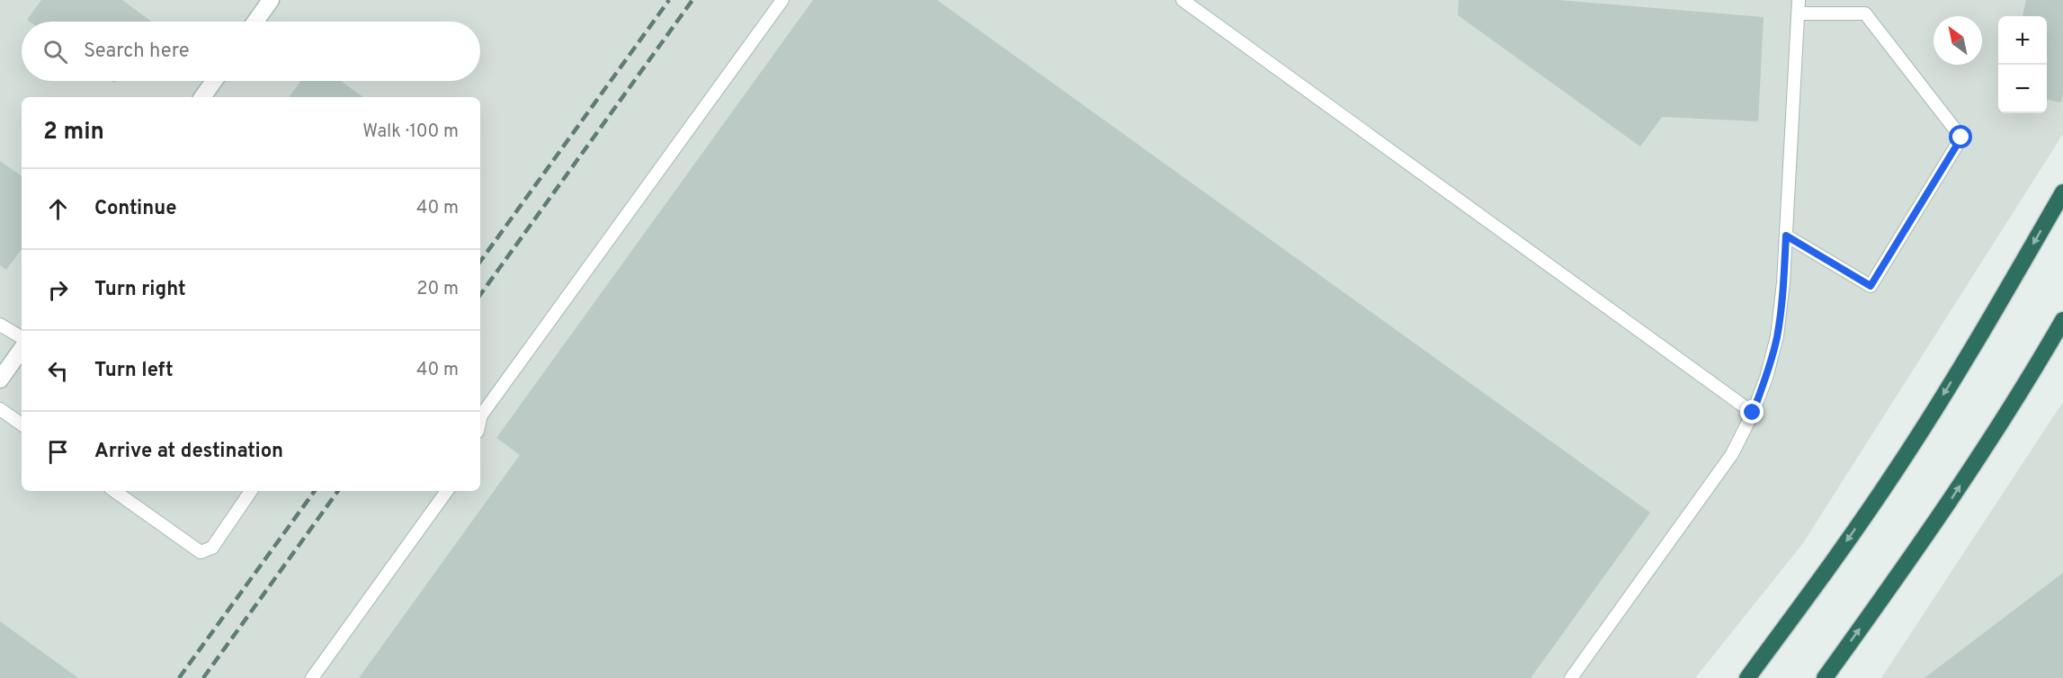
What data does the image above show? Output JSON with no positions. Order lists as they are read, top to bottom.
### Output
{
  "north": "top left",
  "page": {
    "map_buttons": ["+", "−"],
    "search": "Search here",
    "heading": ["2 min", "Walk · 100 m"],
    "list": [
      ["Continue", "40 m"],
      ["Turn right", "20 m"],
      ["Turn left", "40 m"],
      "Arrive at destination"
    ]
  }
}
